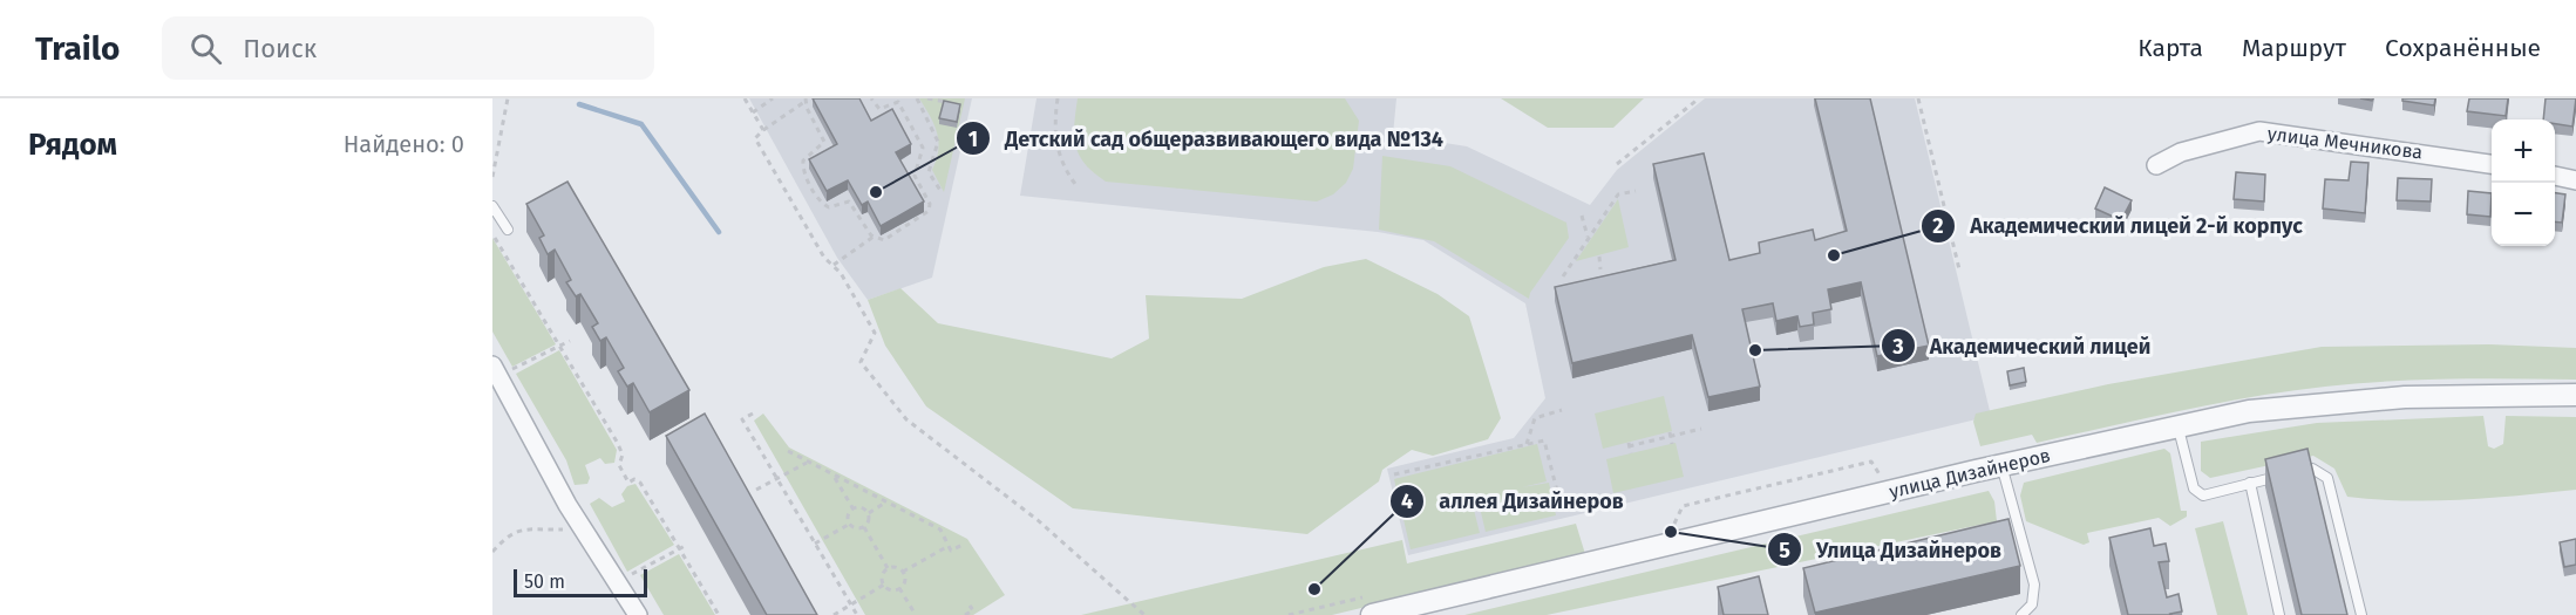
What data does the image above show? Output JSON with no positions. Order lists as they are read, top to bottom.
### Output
{
  "streets": {
    "street": ["улица Мечникова", "улица Дизайнеров"]
  },
  "places": [
    "Детский сад общеразвивающего вида №134",
    "Академический лицей 2-й корпус",
    "Академический лицей",
    "Улица Дизайнеров",
    "аллея Дизайнеров"
  ],
  "scale_bar": "50 m",
  "page": {
    "header": "Trailo",
    "search": "Поиск",
    "nav": ["Карта", "Маршрут", "Сохранённые"],
    "heading": ["Рядом", "Найдено: 0"],
    "map_buttons": ["+", "−"],
    "scale": "50 m"
  }
}
